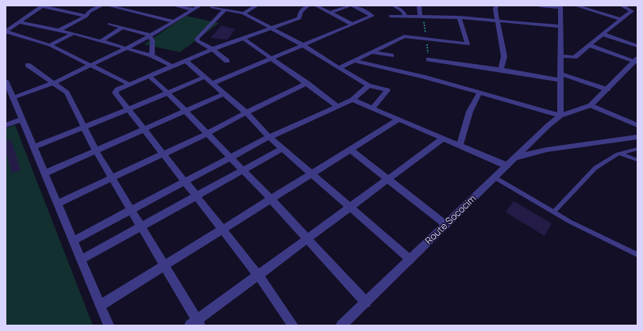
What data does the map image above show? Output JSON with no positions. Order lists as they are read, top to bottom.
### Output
{
  "streets": {
    "street": ["Route Sococim"]
  }
}
